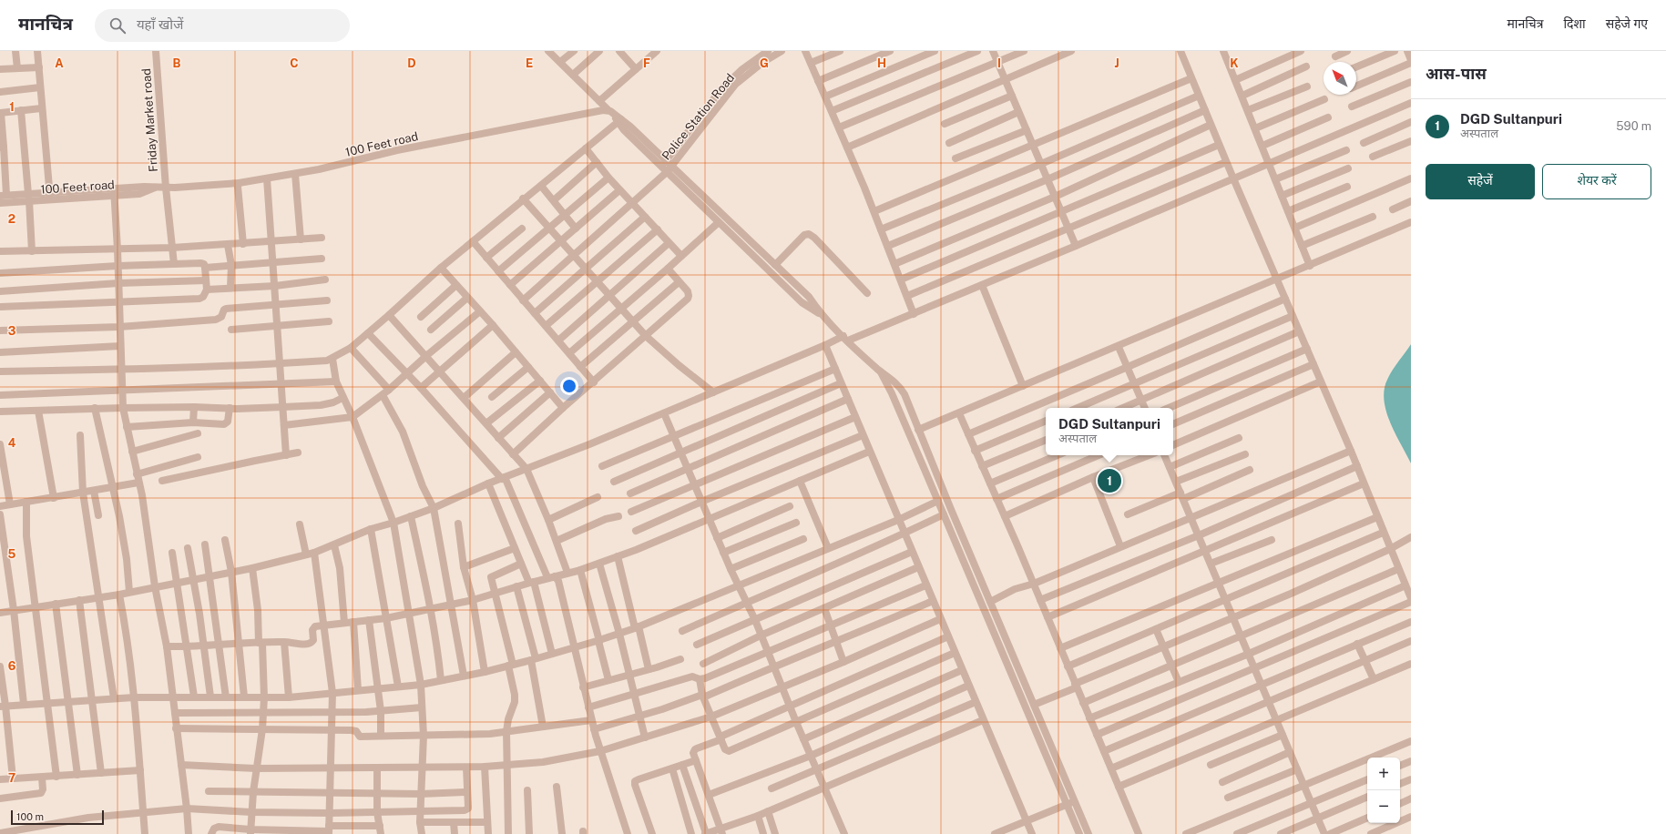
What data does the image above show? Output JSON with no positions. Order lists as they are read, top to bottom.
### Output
{
  "streets": {
    "street": ["Police Station Road", "Friday Market road", "100 Feet road"]
  },
  "crossings": [
    ["Friday Market road", "100 Feet road"]
  ],
  "scale_bar": "100 m",
  "north": "top left",
  "page": {
    "header": "मानचित्र",
    "search": "यहाँ खोजें",
    "nav": ["मानचित्र", "दिशा", "सहेजे गए"],
    "heading": "आस-पास",
    "list": [
      {
        "mark": "1",
        "name": "DGD Sultanpuri",
        "note": "अस्पताल",
        "value": "590 m"
      }
    ],
    "buttons": ["सहेजें", "शेयर करें"],
    "popup": ["DGD Sultanpuri", "अस्पताल"],
    "pins": "1",
    "map_buttons": ["+", "−"],
    "scale": "100 m"
  },
  "grid": {
    "columns": [
      "A",
      "B",
      "C",
      "D",
      "E",
      "F",
      "G",
      "H",
      "I",
      "J",
      "K"
    ],
    "rows": [
      "1",
      "2",
      "3",
      "4",
      "5",
      "6",
      "7"
    ]
  }
}
